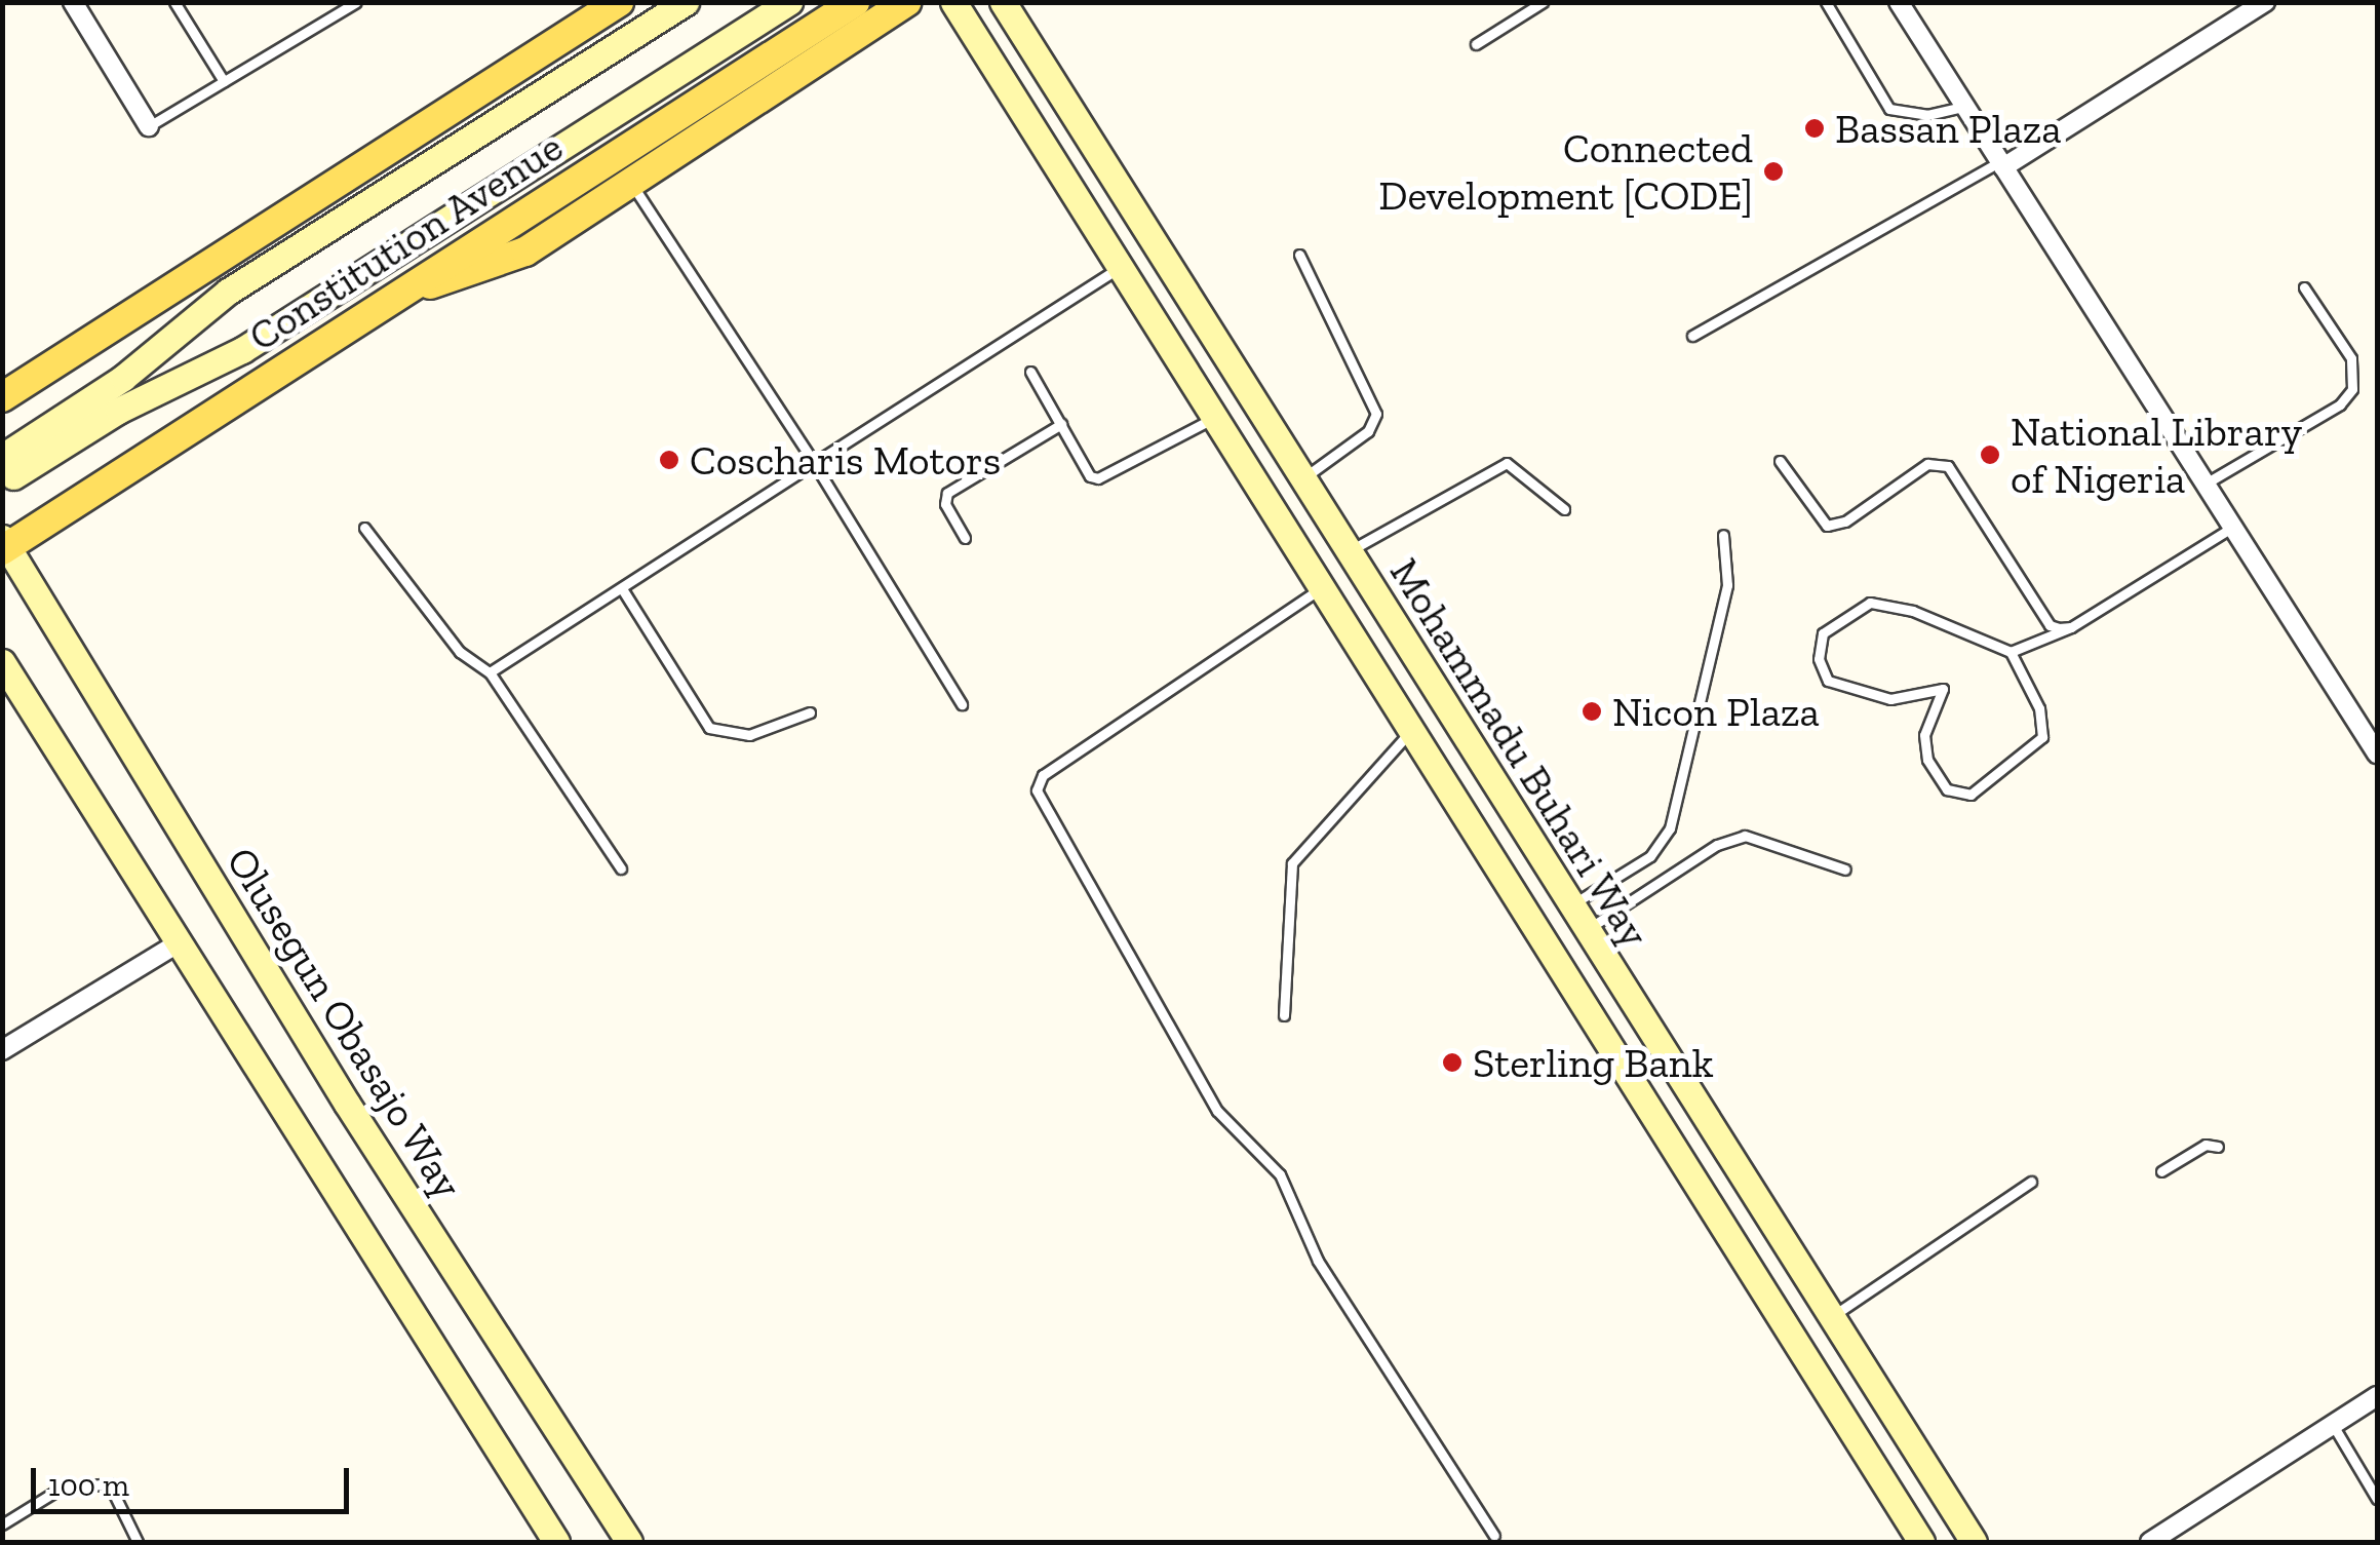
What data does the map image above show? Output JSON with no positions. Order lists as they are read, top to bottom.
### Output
{
  "streets": {
    "main road": ["Constitution Avenue", "Mohammadu Buhari Way", "Olusegun Obasajo Way"]
  },
  "crossings": [
    ["Constitution Avenue", "Olusegun Obasajo Way"]
  ],
  "places": [
    "Bassan Plaza",
    "Connected Development [CODE]",
    "National Library of Nigeria",
    "Coscharis Motors",
    "Nicon Plaza",
    "Sterling Bank"
  ],
  "scale_bar": "100 m"
}
